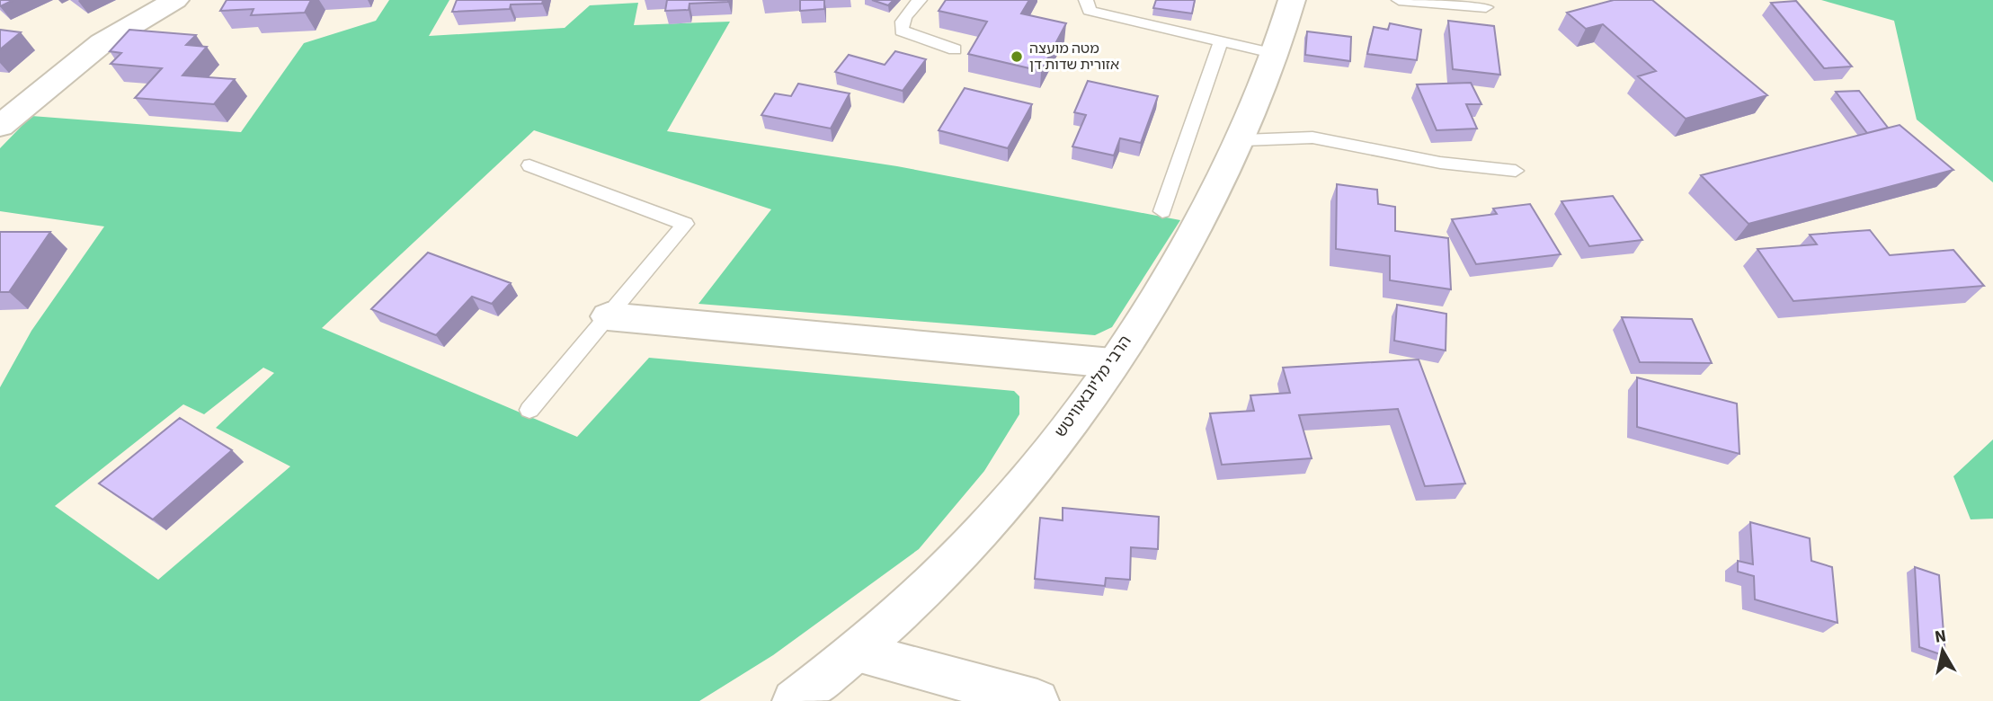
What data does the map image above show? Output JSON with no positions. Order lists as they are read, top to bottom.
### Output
{
  "streets": {
    "main road": ["הרבי מליובאוויטש"]
  },
  "places": ["מטה מועצה אזורית שדות דן"],
  "north": "top"
}
